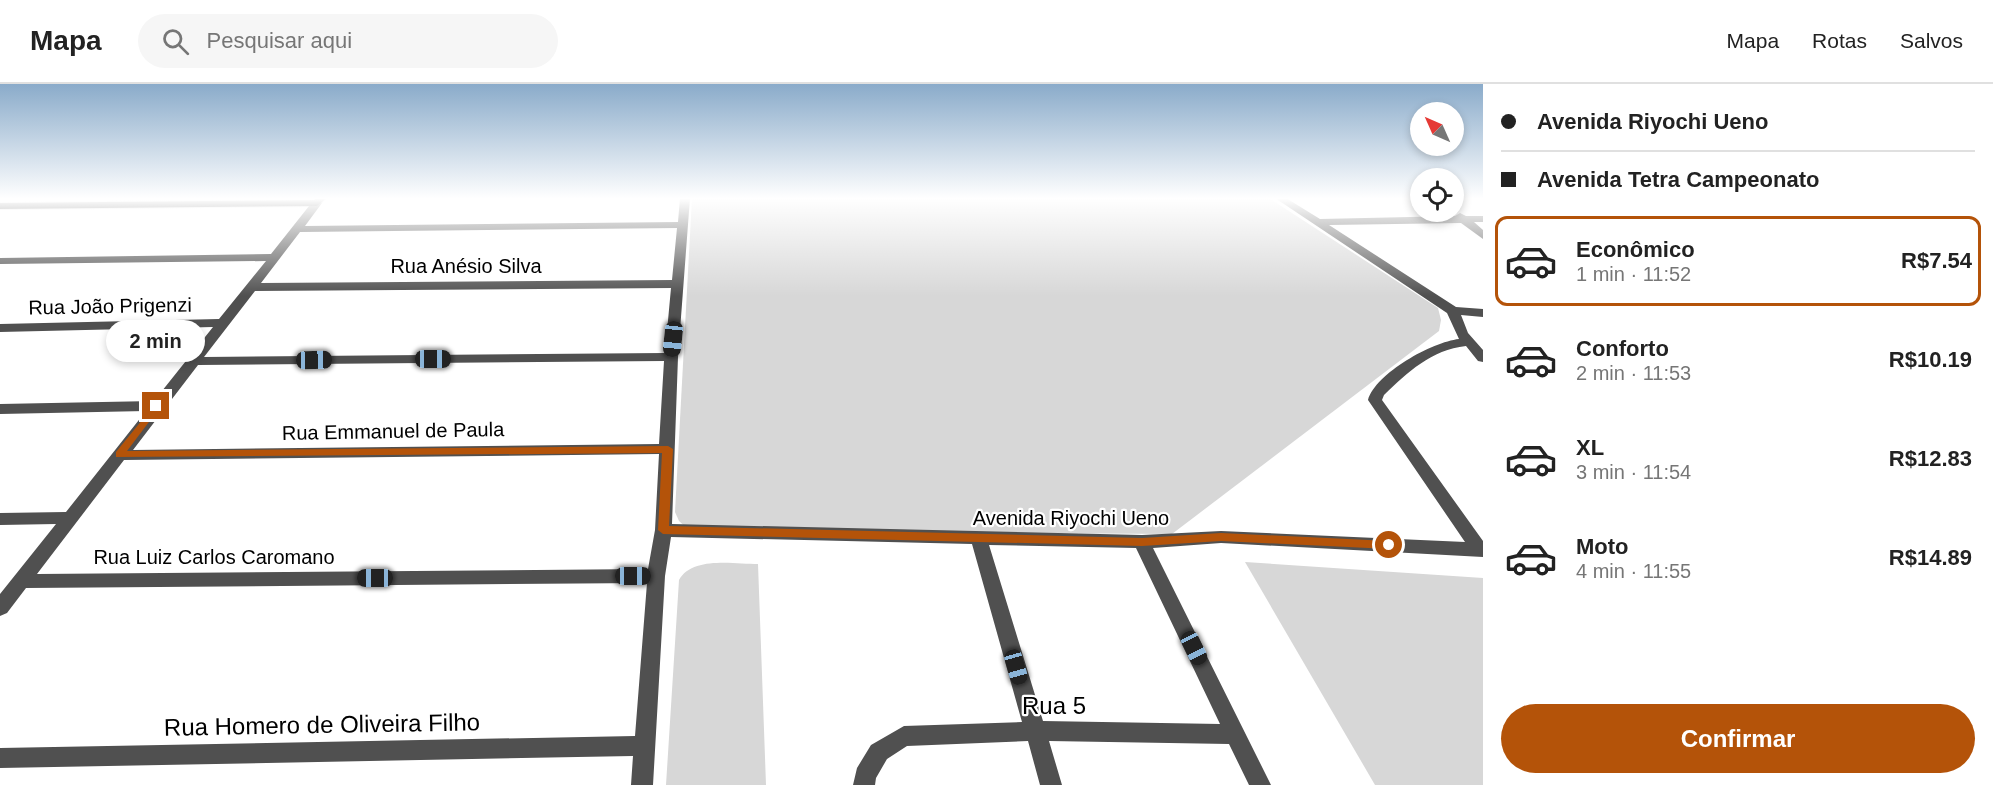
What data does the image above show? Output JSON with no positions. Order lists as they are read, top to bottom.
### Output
{
  "streets": {
    "street": [
      "Rua Anésio Silva",
      "Rua João Prigenzi",
      "Rua Emmanuel de Paula",
      "Avenida Riyochi Ueno",
      "Rua Luiz Carlos Caromano",
      "Rua 5",
      "Rua Homero de Oliveira Filho"
    ]
  },
  "north": "top left",
  "page": {
    "header": "Mapa",
    "search": "Pesquisar aqui",
    "nav": ["Mapa", "Rotas", "Salvos"],
    "banner": ["Avenida Riyochi Ueno", "Avenida Tetra Campeonato"],
    "list": [
      {
        "name": "Econômico",
        "note": "1 min · 11:52",
        "value": "R$7.54"
      },
      {
        "name": "Conforto",
        "note": "2 min · 11:53",
        "value": "R$10.19"
      },
      {
        "name": "XL",
        "note": "3 min · 11:54",
        "value": "R$12.83"
      },
      {
        "name": "Moto",
        "note": "4 min · 11:55",
        "value": "R$14.89"
      }
    ],
    "bubble": "2 min",
    "buttons": "Confirmar"
  }
}
